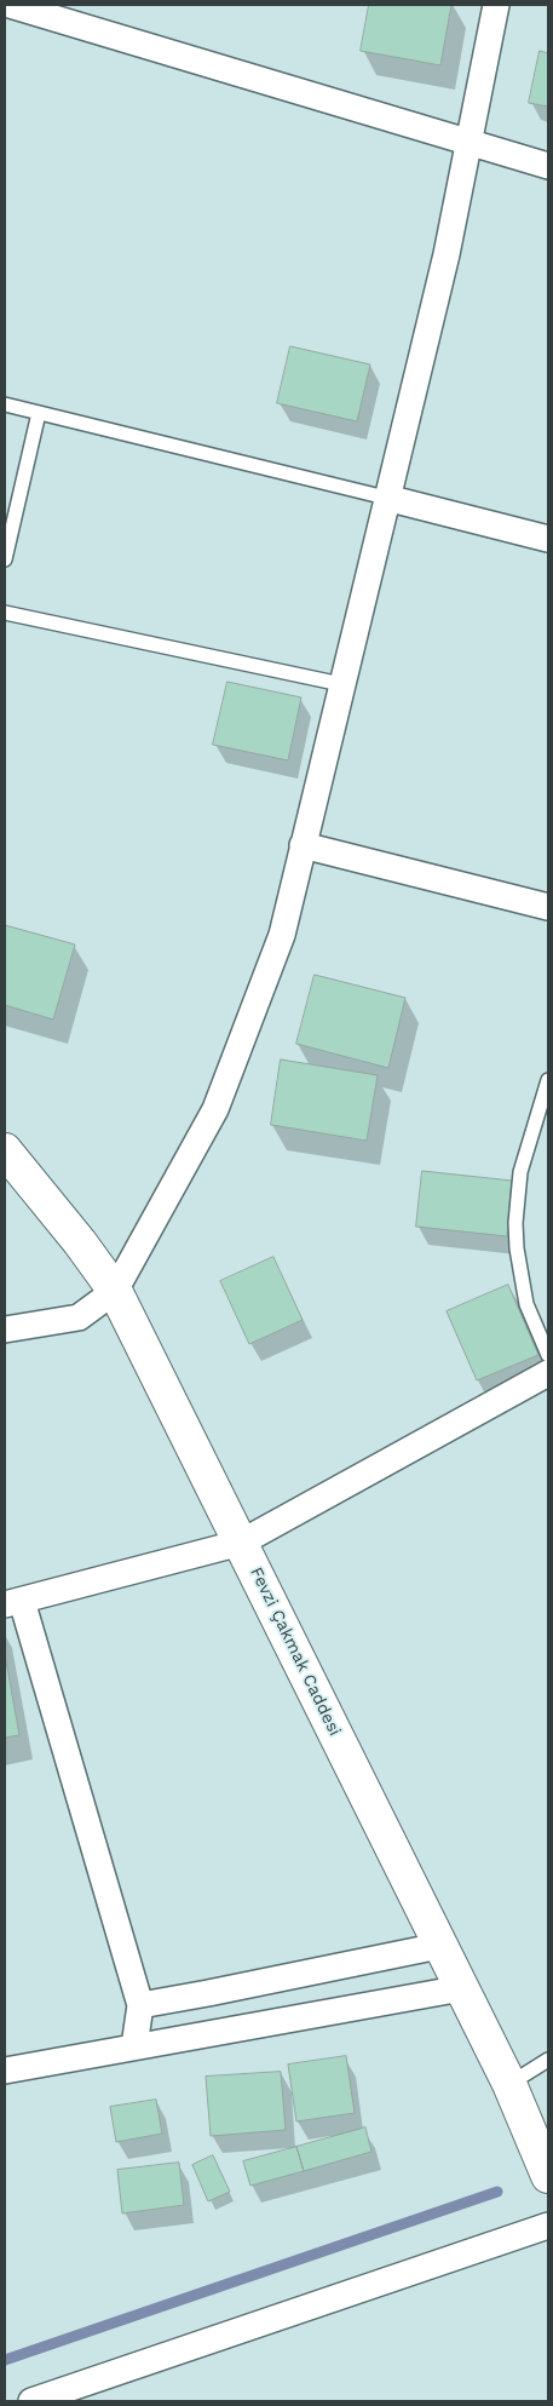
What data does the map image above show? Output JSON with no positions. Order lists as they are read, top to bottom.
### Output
{
  "streets": {
    "street": ["Fevzi Çakmak Caddesi"]
  }
}
